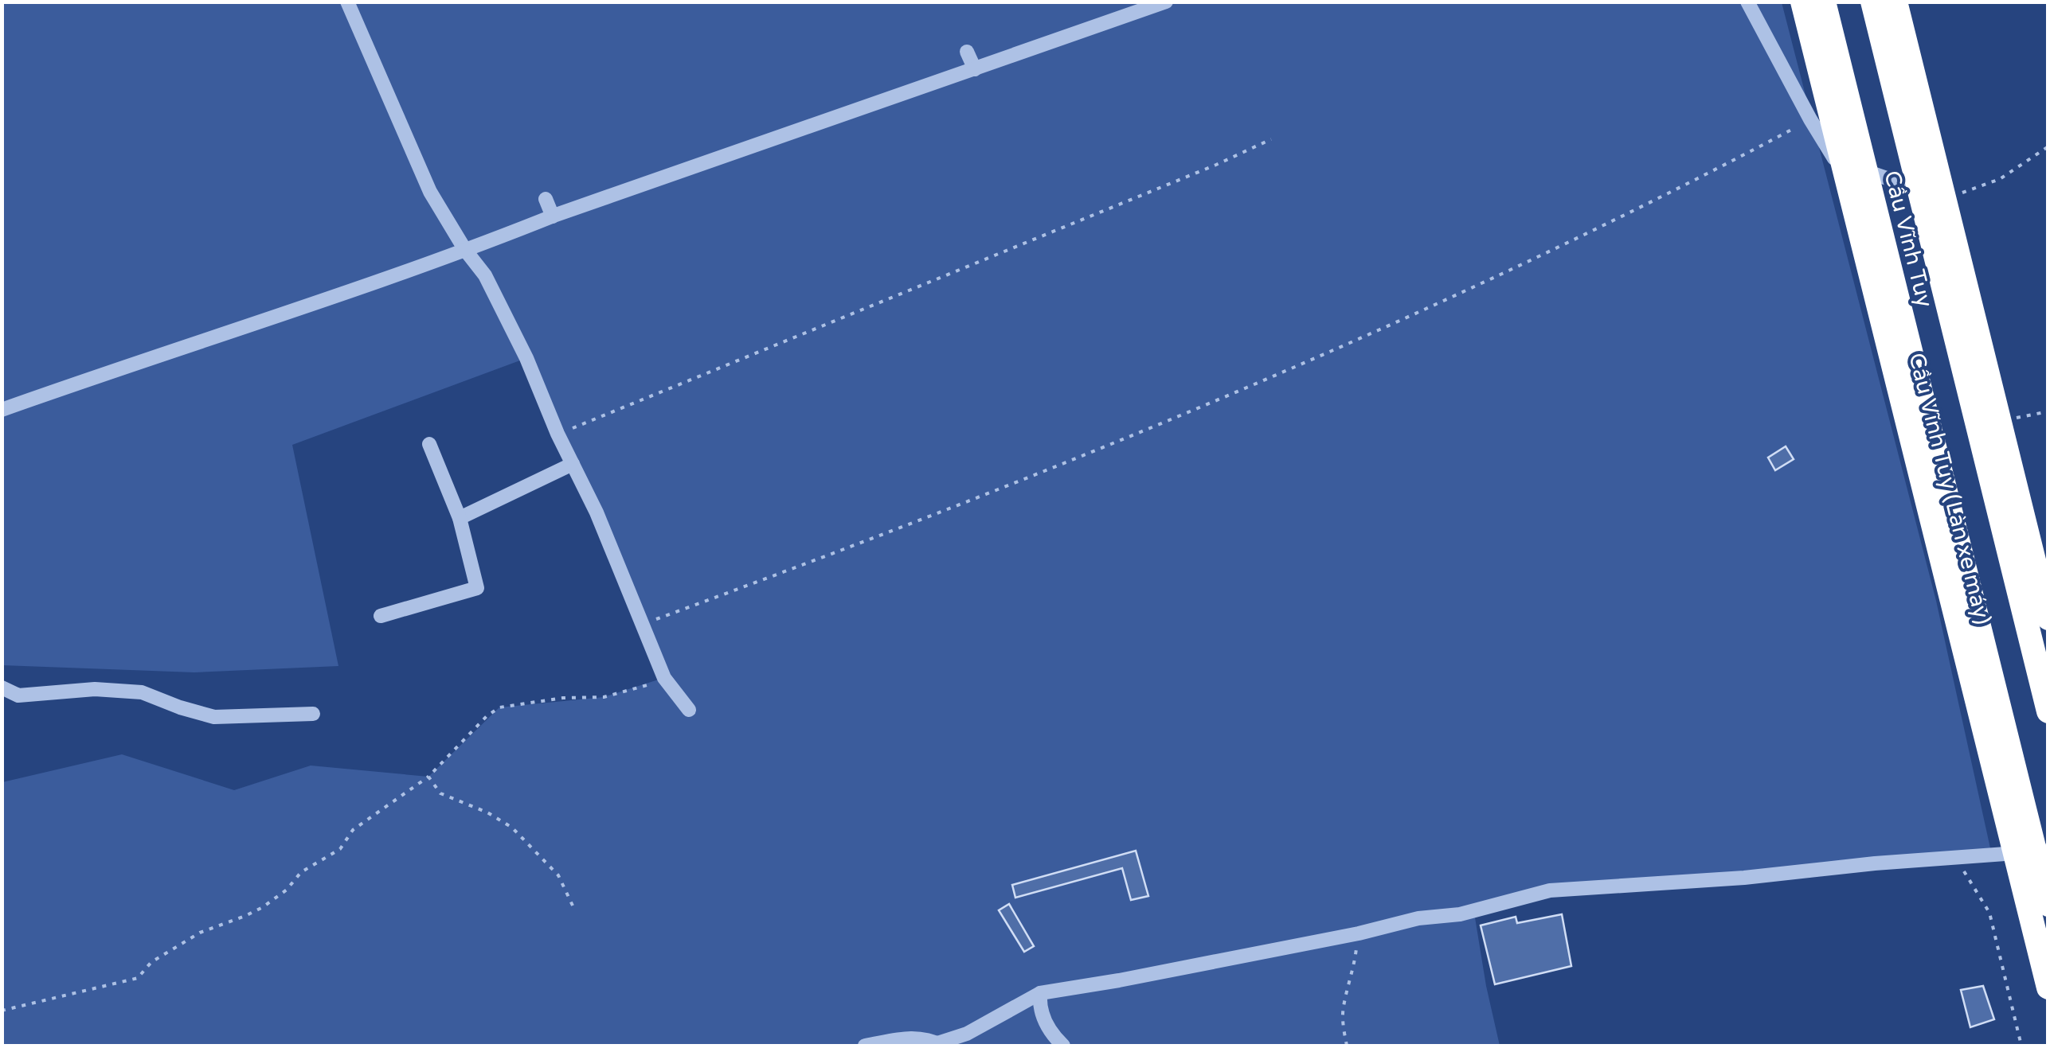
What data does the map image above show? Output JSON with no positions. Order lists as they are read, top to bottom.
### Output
{
  "streets": {
    "highway": ["Cầu Vĩnh Tuy", "Cầu Vĩnh Tuy (Làn xe máy)"]
  }
}
